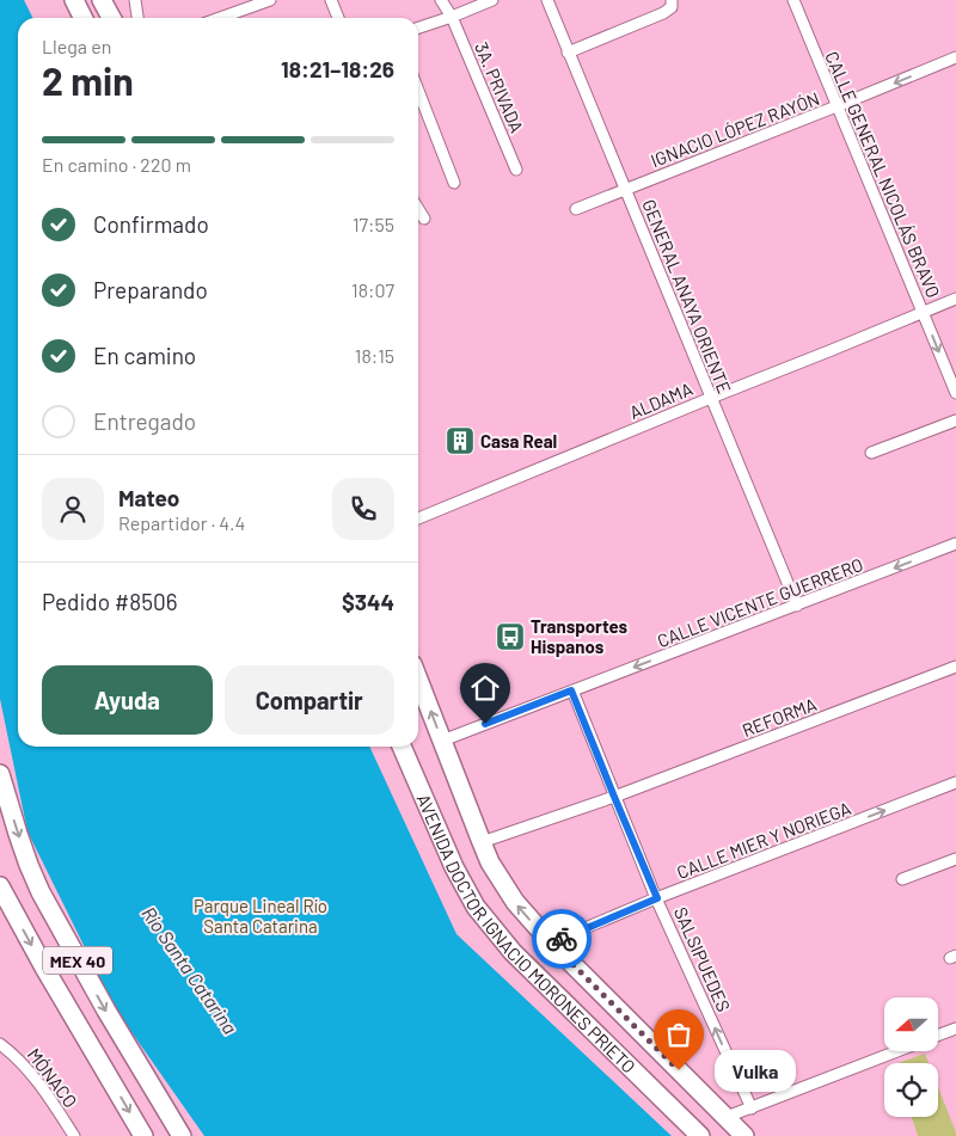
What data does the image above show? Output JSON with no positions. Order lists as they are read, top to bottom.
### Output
{
  "streets": {
    "highway": ["AVENIDA DOCTOR IGNACIO MORONES PRIETO", "MEX 40"],
    "street": [
      "3A. PRIVADA",
      "IGNACIO LÓPEZ RAYÓN",
      "CALLE GENERAL NICOLÁS BRAVO",
      "GENERAL ANAYA ORIENTE",
      "ALDAMA",
      "CALLE VICENTE GUERRERO",
      "REFORMA",
      "CALLE MIER Y NORIEGA",
      "SALSIPUEDES",
      "MÓNACO"
    ]
  },
  "crossings": [
    ["IGNACIO LÓPEZ RAYÓN", "CALLE GENERAL NICOLÁS BRAVO"],
    ["IGNACIO LÓPEZ RAYÓN", "GENERAL ANAYA ORIENTE"],
    ["CALLE GENERAL NICOLÁS BRAVO", "ALDAMA"],
    ["GENERAL ANAYA ORIENTE", "ALDAMA"],
    ["GENERAL ANAYA ORIENTE", "CALLE VICENTE GUERRERO"],
    ["CALLE VICENTE GUERRERO", "AVENIDA DOCTOR IGNACIO MORONES PRIETO"],
    ["CALLE VICENTE GUERRERO", "SALSIPUEDES"],
    ["REFORMA", "AVENIDA DOCTOR IGNACIO MORONES PRIETO"],
    ["REFORMA", "SALSIPUEDES"],
    ["CALLE MIER Y NORIEGA", "AVENIDA DOCTOR IGNACIO MORONES PRIETO"],
    ["CALLE MIER Y NORIEGA", "SALSIPUEDES"]
  ],
  "one_way": ["CALLE VICENTE GUERRERO", "CALLE MIER Y NORIEGA", "SALSIPUEDES"],
  "water": ["Río Santa Catarina"],
  "parks": ["Parque Lineal Río Santa Catarina"],
  "places": {
    "building": ["Casa Real"],
    "bus stop": ["Transportes Hispanos"],
    "other": ["Vulka"]
  },
  "north": "left",
  "page": {
    "heading": ["2 min", "Llega en", "18:21–18:26"],
    "panel": [
      "Mateo",
      "Repartidor · 4.4",
      "Pedido #8506",
      "$344"
    ],
    "bar": "En camino · 220 m",
    "list": [
      ["Confirmado", "17:55"],
      ["Preparando", "18:07"],
      ["En camino", "18:15"],
      "Entregado"
    ],
    "buttons": ["Ayuda", "Compartir"],
    "bubble": "Vulka"
  }
}
